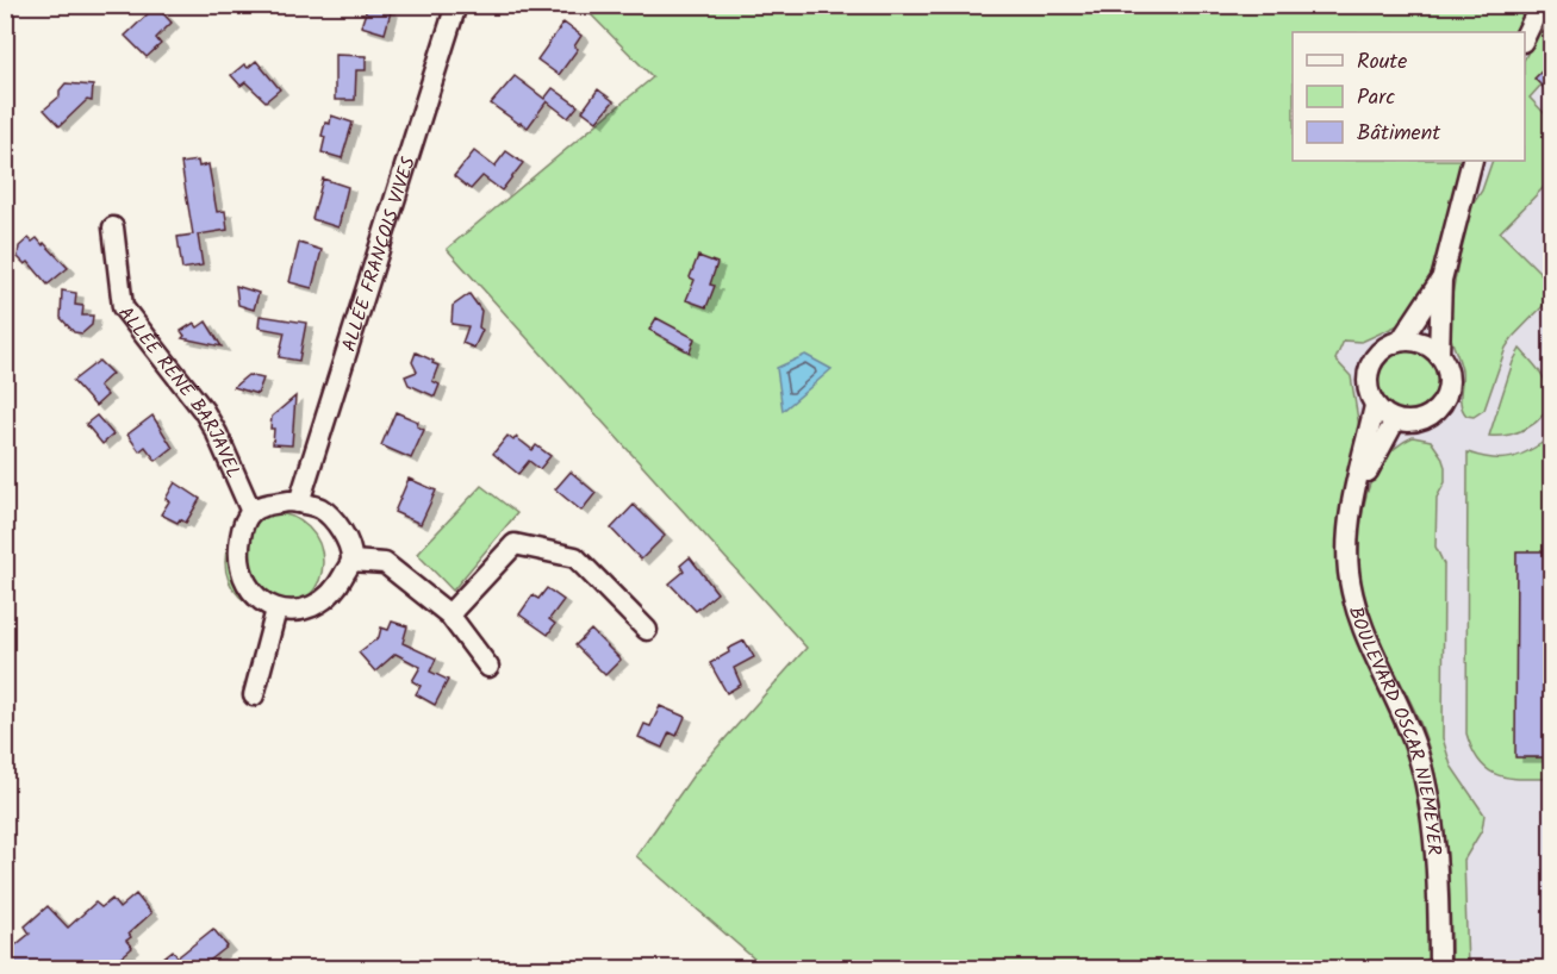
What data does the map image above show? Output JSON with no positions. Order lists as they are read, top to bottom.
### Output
{
  "streets": {
    "street": ["ALLÉE FRANÇOIS VIVES", "ALLÉE RENÉ BARJAVEL", "BOULEVARD OSCAR NIEMEYER"]
  },
  "crossings": [
    ["ALLÉE FRANÇOIS VIVES", "ALLÉE RENÉ BARJAVEL"]
  ],
  "legend": ["Route", "Parc", "Bâtiment"]
}
